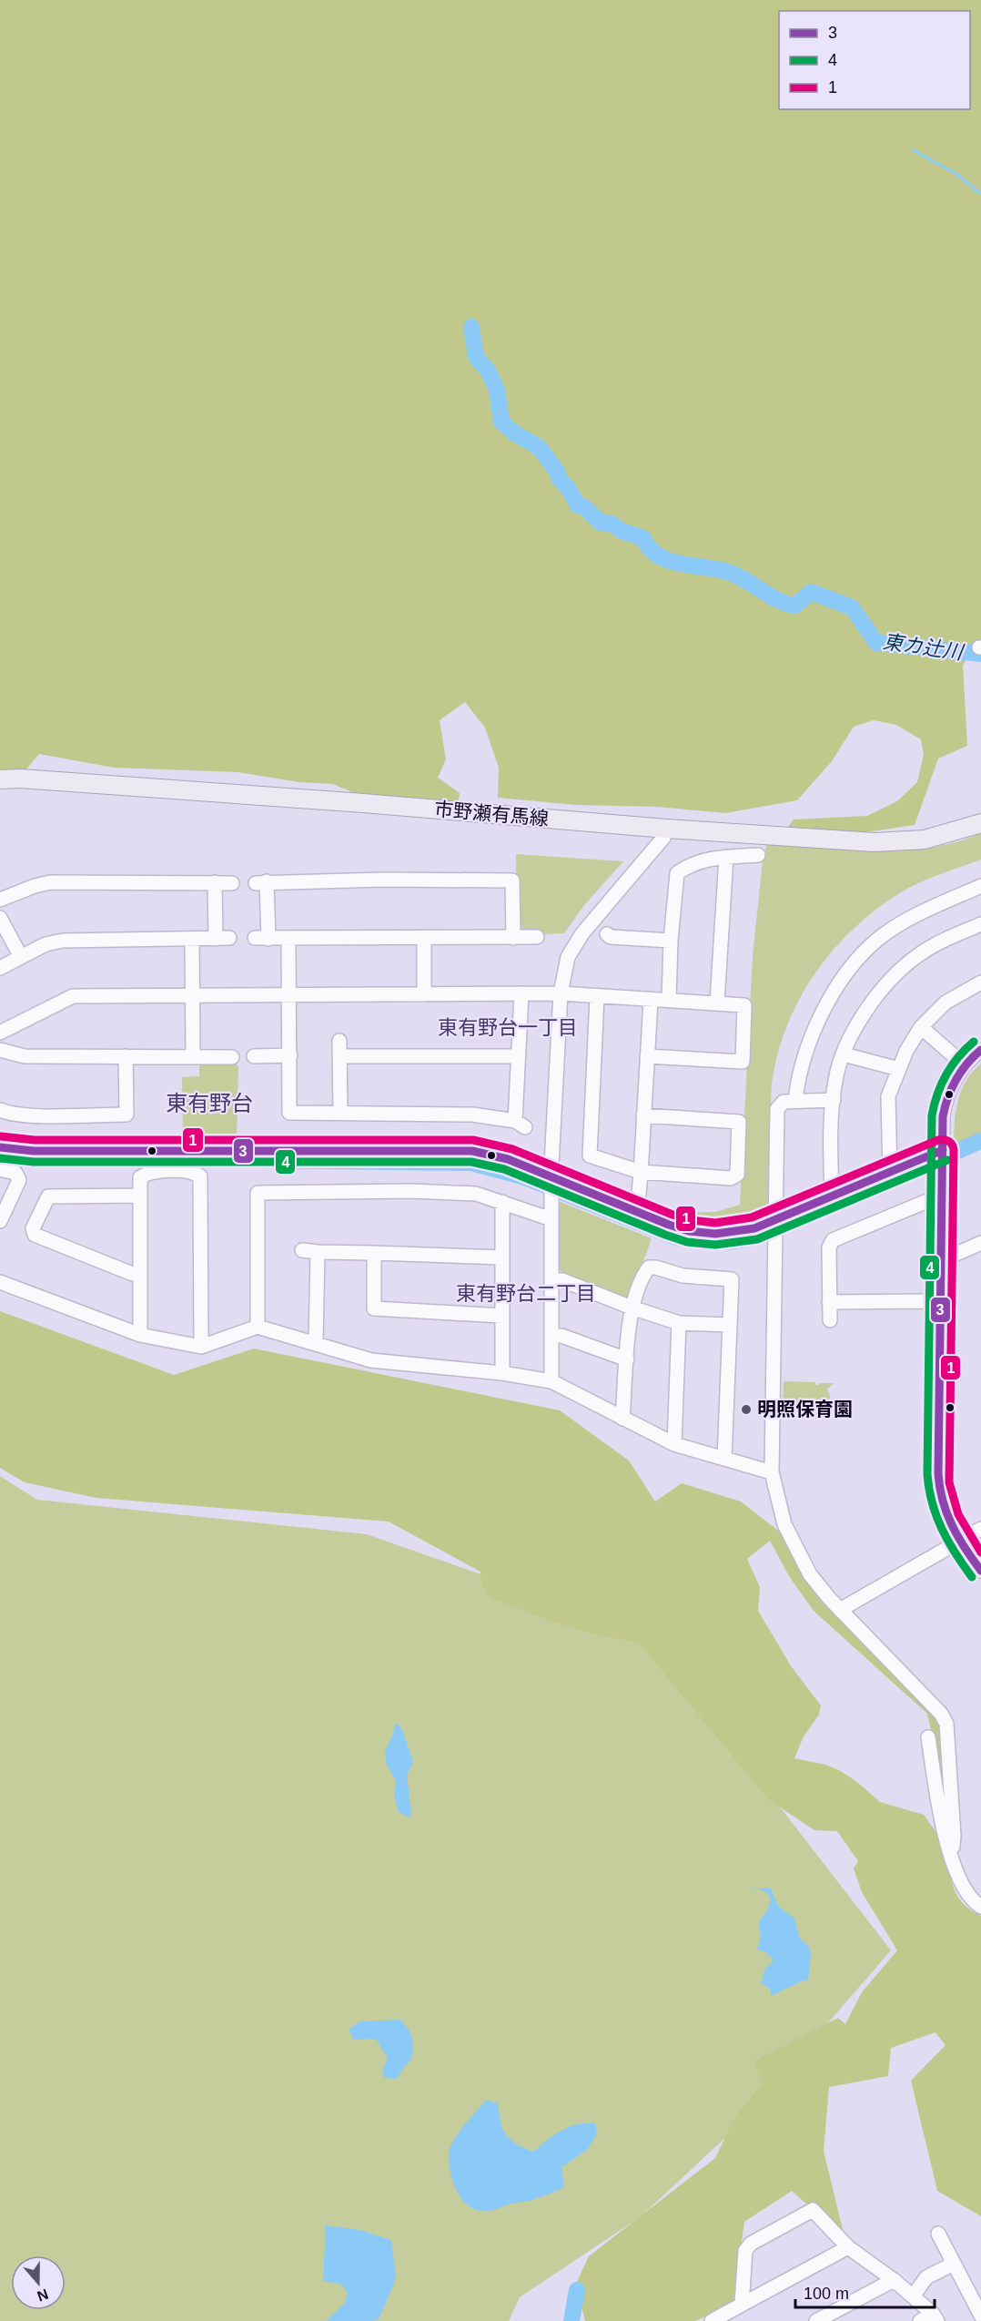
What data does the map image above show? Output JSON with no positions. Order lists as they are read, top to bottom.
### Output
{
  "streets": {
    "main road": ["市野瀬有馬線"]
  },
  "districts": ["東有野台一丁目", "東有野台", "東有野台二丁目"],
  "water": ["東カ辻川"],
  "places": ["明照保育園"],
  "lines": ["transit line 4", "transit line 3", "transit line 1"],
  "legend": ["3", "4", "1"],
  "scale_bar": "100 m",
  "north": "bottom"
}
